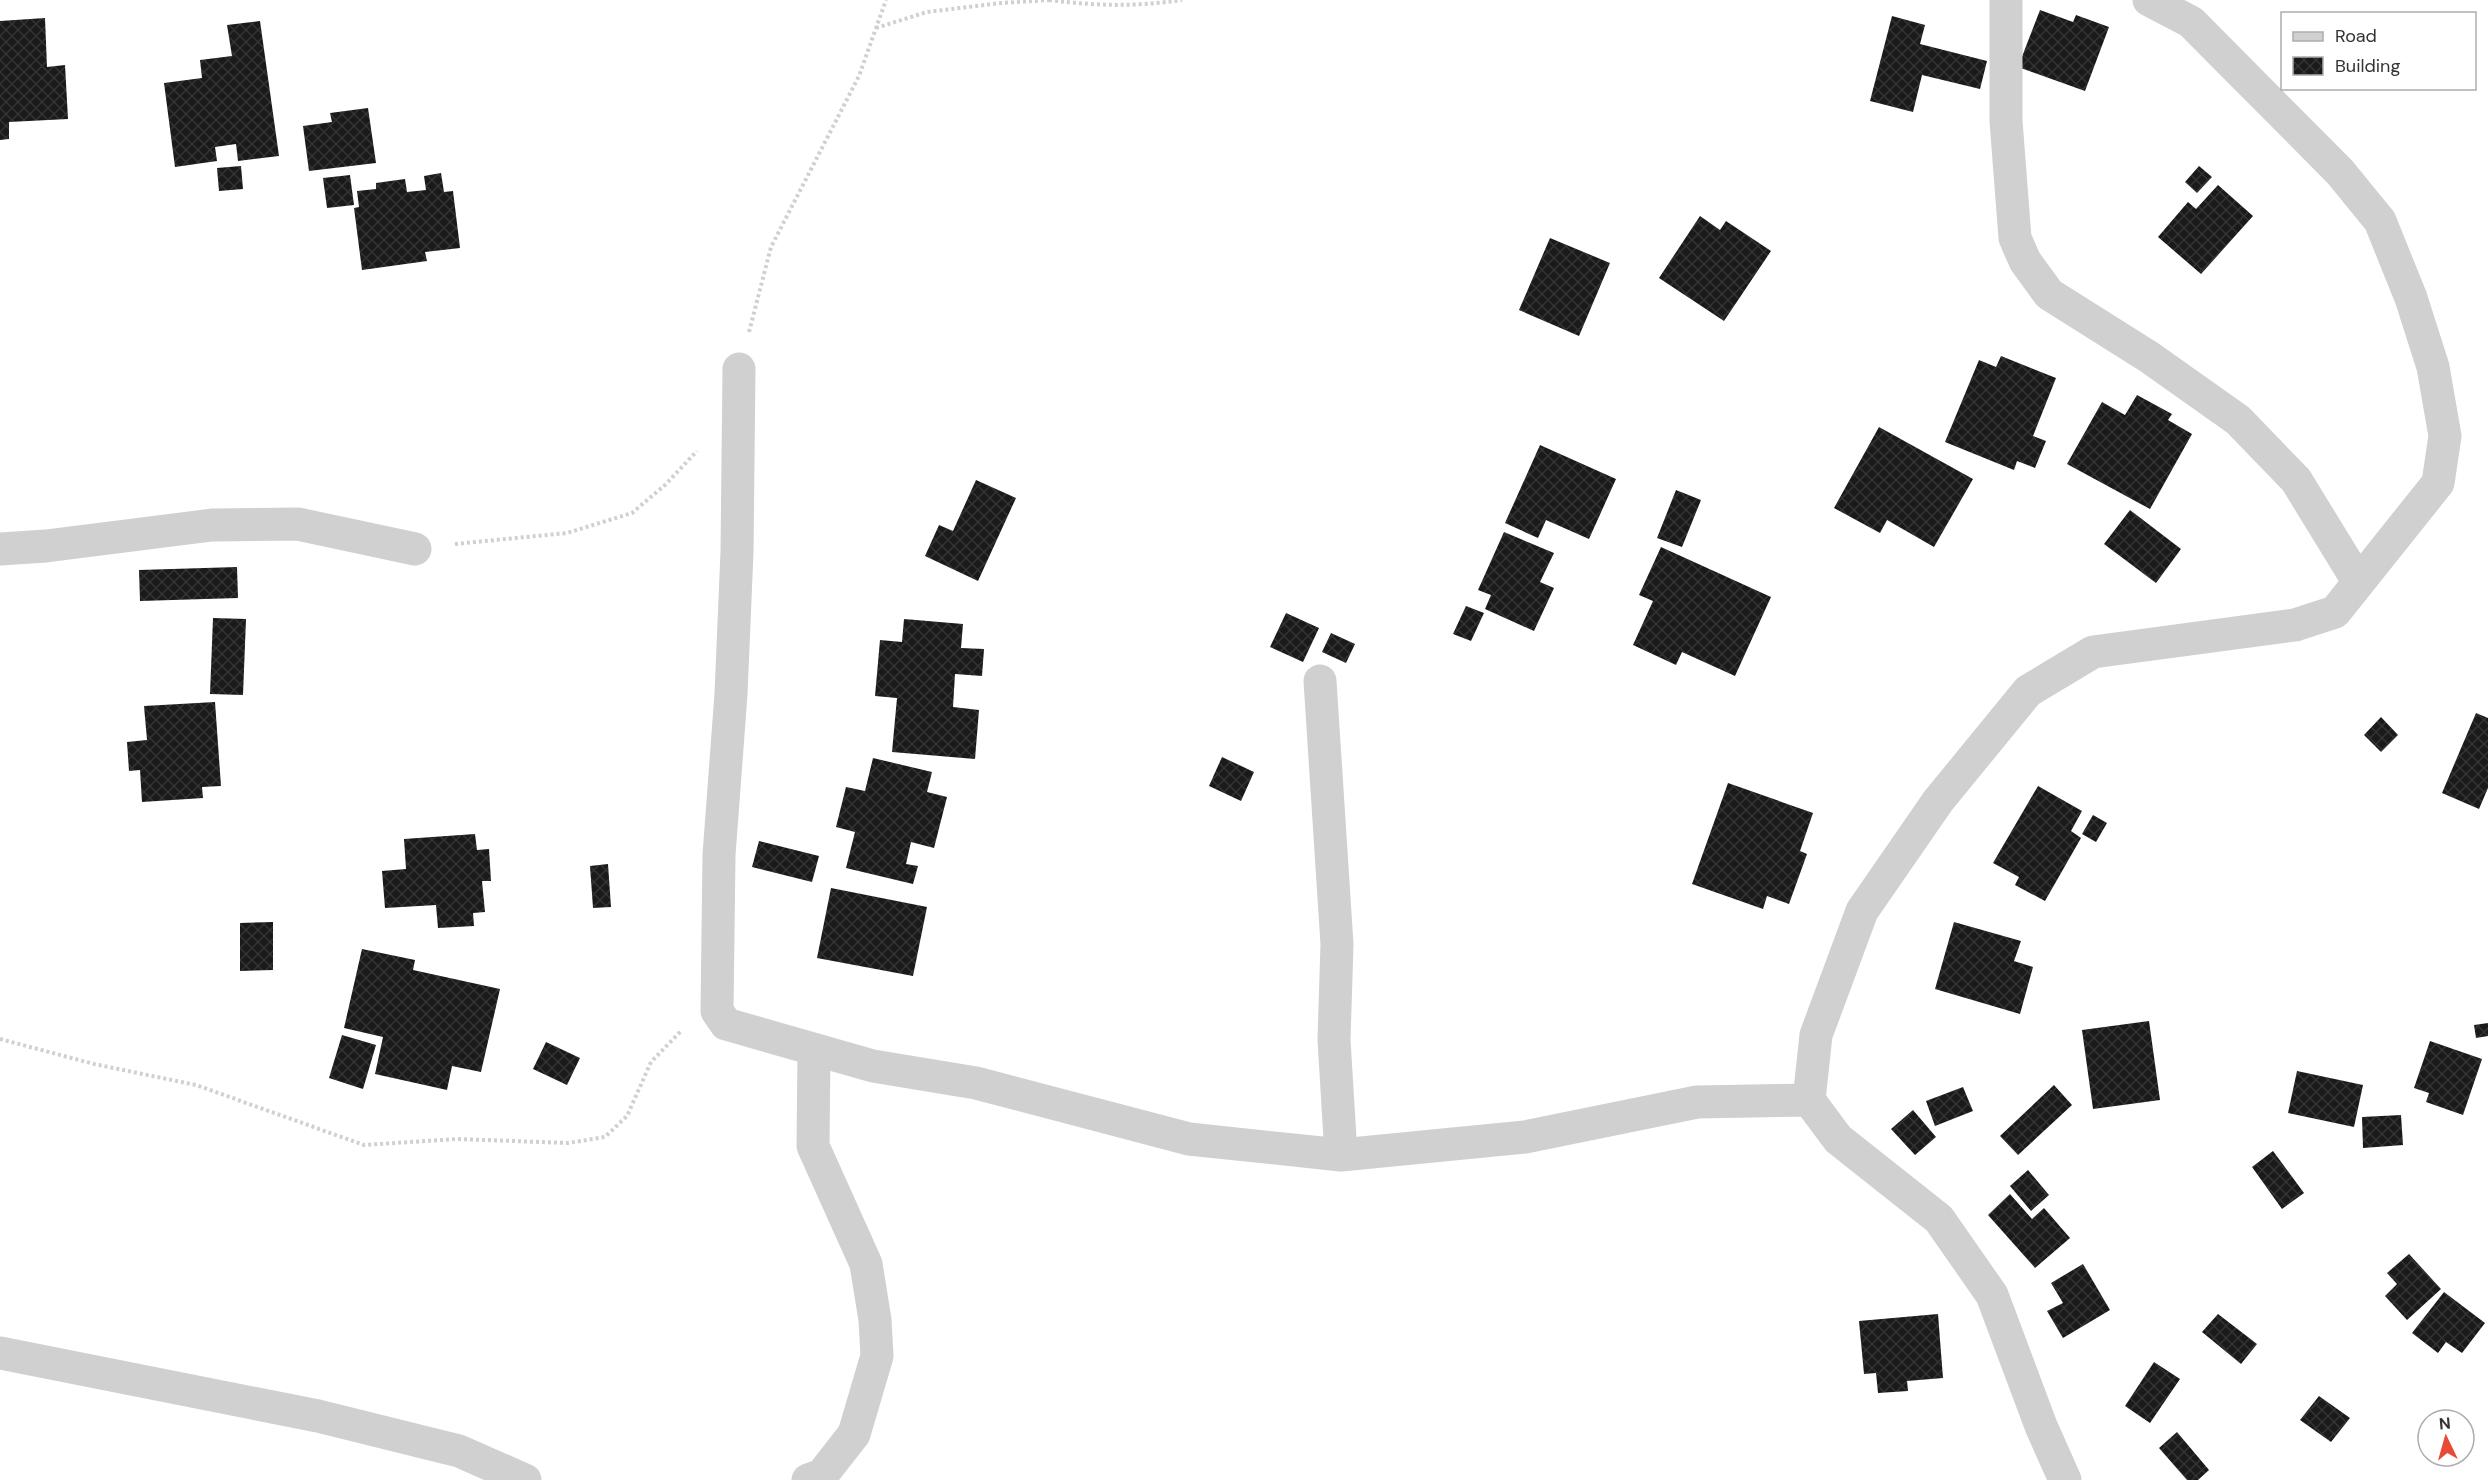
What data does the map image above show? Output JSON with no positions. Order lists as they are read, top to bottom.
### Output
{
  "legend": ["Road", "Building"],
  "north": "top"
}
